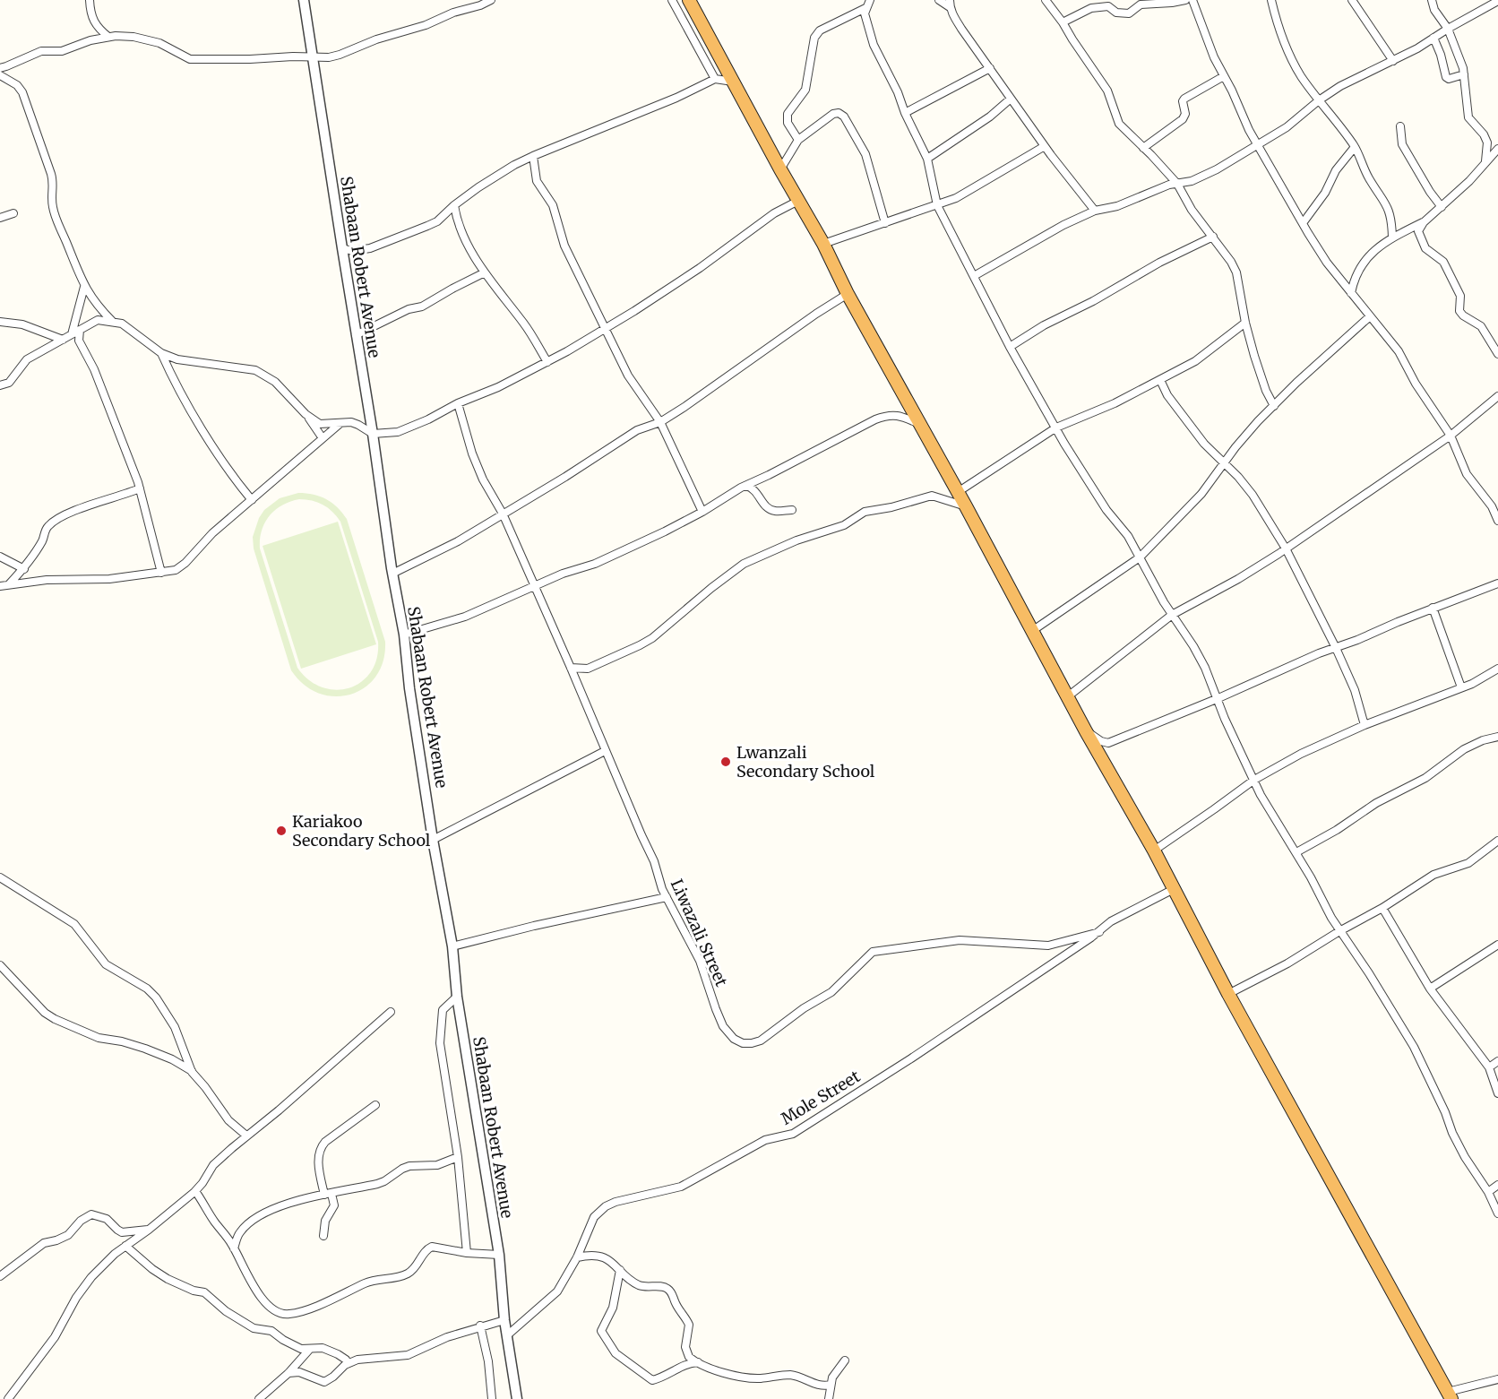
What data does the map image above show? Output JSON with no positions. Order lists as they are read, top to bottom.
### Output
{
  "streets": {
    "street": ["Shabaan Robert Avenue", "Liwazali Street", "Mole Street"]
  },
  "crossings": [
    ["Shabaan Robert Avenue", "Mole Street"],
    ["Liwazali Street", "Mole Street"]
  ],
  "places": ["Lwanzali Secondary School", "Kariakoo Secondary School"]
}
